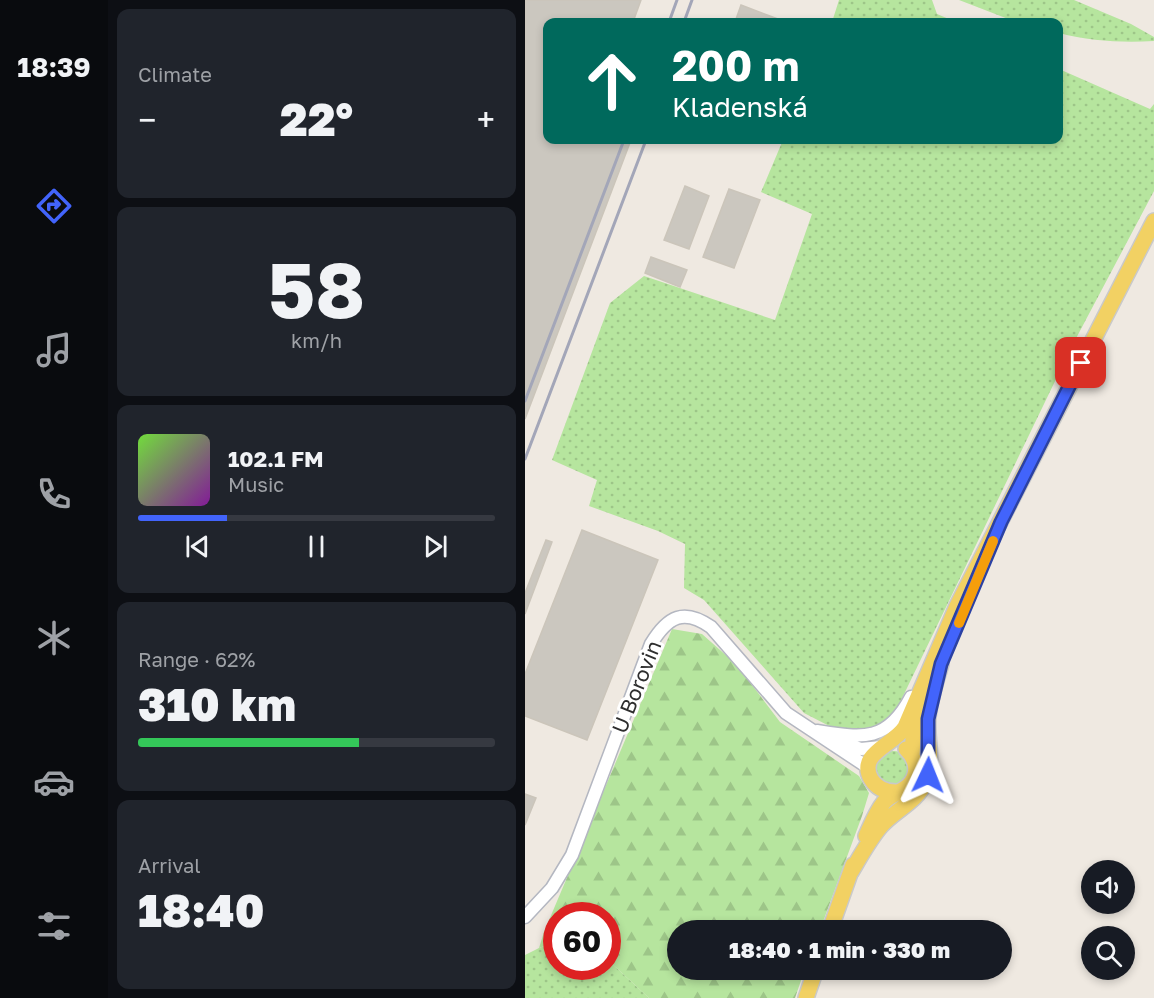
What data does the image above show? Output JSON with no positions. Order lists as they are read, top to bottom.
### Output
{
  "streets": {
    "street": ["U Borovin"]
  },
  "page": {
    "tabs": "18:39",
    "tile": [
      "Climate",
      ["58", "km/h"],
      ["Range · 62%", "310 km"],
      ["Arrival", "18:40"]
    ],
    "turn": ["200 m", "Kladenská"],
    "heat": ["−", "22°", "+"],
    "song": ["102.1 FM", "Music"],
    "limit": "60",
    "trip": "18:40 · 1 min · 330 m"
  }
}
